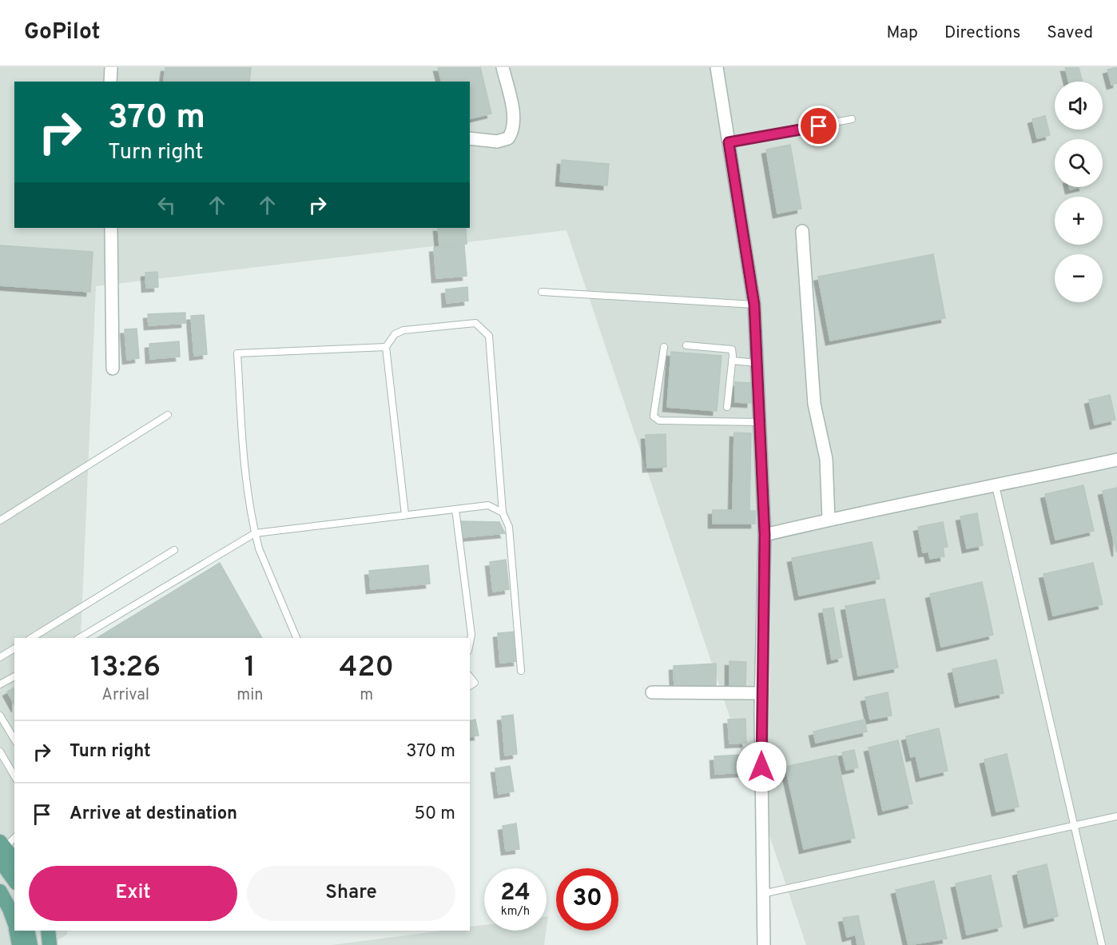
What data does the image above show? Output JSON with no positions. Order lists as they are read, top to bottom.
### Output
{
  "page": {
    "header": "GoPilot",
    "nav": ["Map", "Directions", "Saved"],
    "map_buttons": ["+", "−"],
    "turn": ["370 m", "Turn right"],
    "eta": [
      "13:26",
      "Arrival",
      "1",
      "min",
      "420",
      "m"
    ],
    "list": [
      {
        "name": "Turn right",
        "value": "370 m"
      },
      {
        "name": "Arrive at destination",
        "value": "50 m"
      }
    ],
    "buttons": ["Exit", "Share"],
    "speed": "24 km/h",
    "limit": "30"
  }
}
